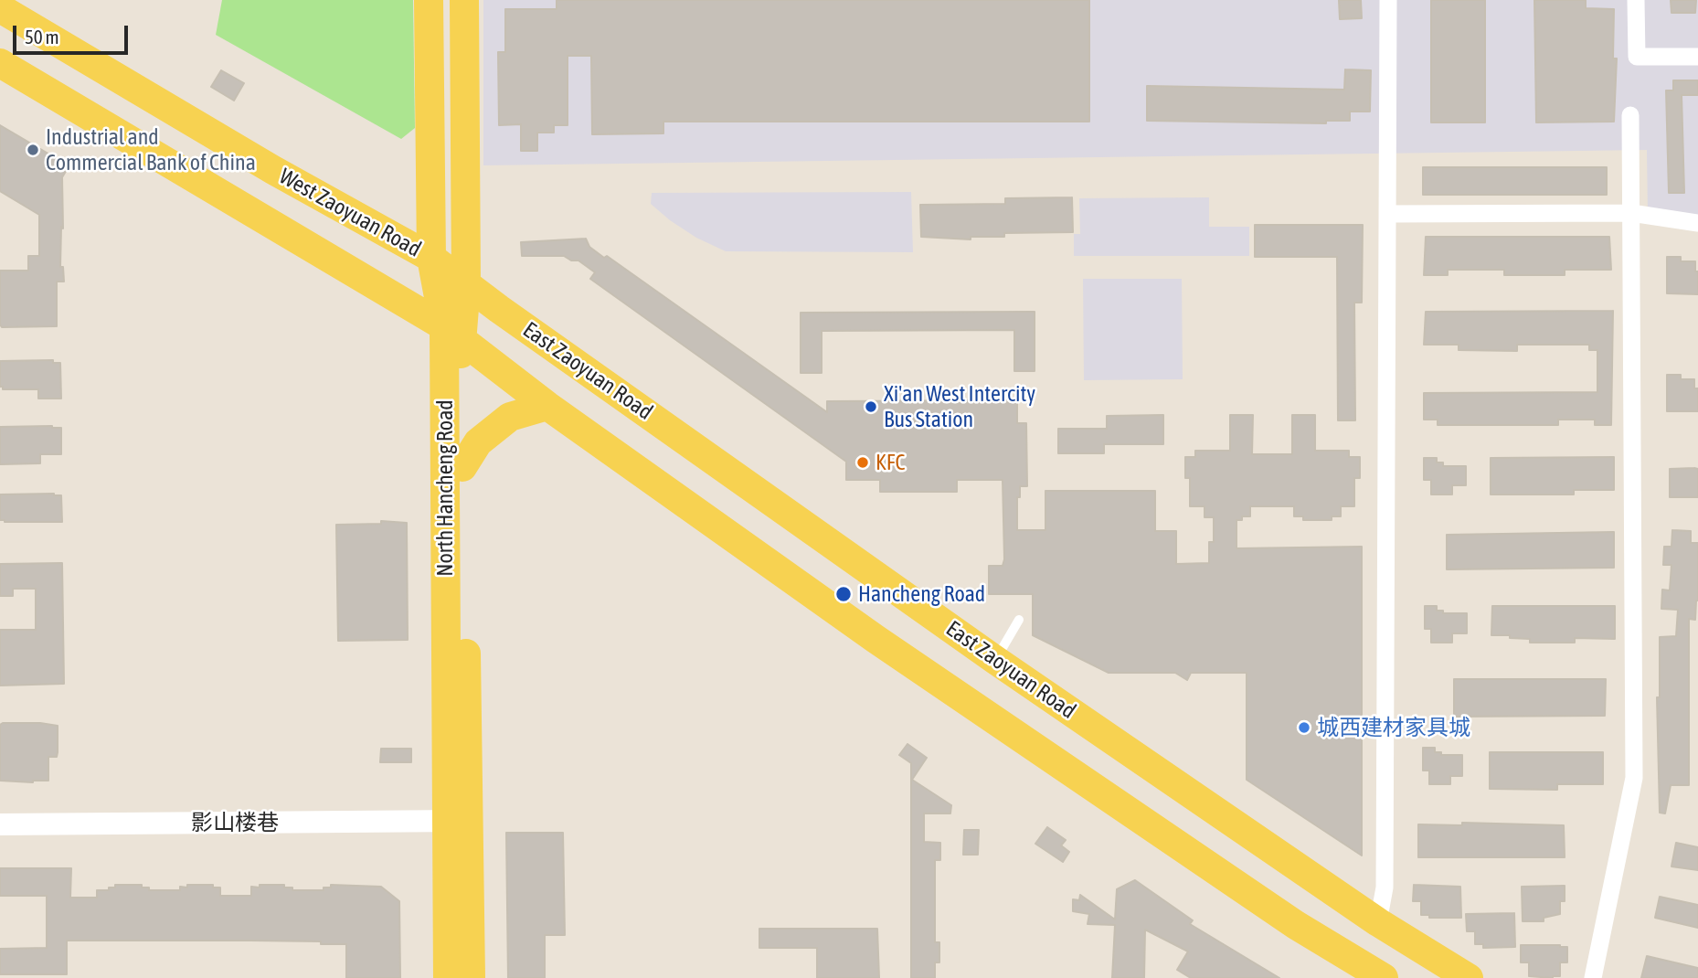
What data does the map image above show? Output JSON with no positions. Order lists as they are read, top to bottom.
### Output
{
  "streets": {
    "main road": ["West Zaoyuan Road", "East Zaoyuan Road", "North Hancheng Road"],
    "street": ["影山楼巷"]
  },
  "crossings": [
    ["West Zaoyuan Road", "East Zaoyuan Road"],
    ["West Zaoyuan Road", "North Hancheng Road"],
    ["North Hancheng Road", "影山楼巷"]
  ],
  "places": [
    "Industrial and Commercial Bank of China",
    "Xi'an West Intercity Bus Station",
    "KFC",
    "Hancheng Road",
    "城西建材家具城"
  ],
  "scale_bar": "50 m"
}
